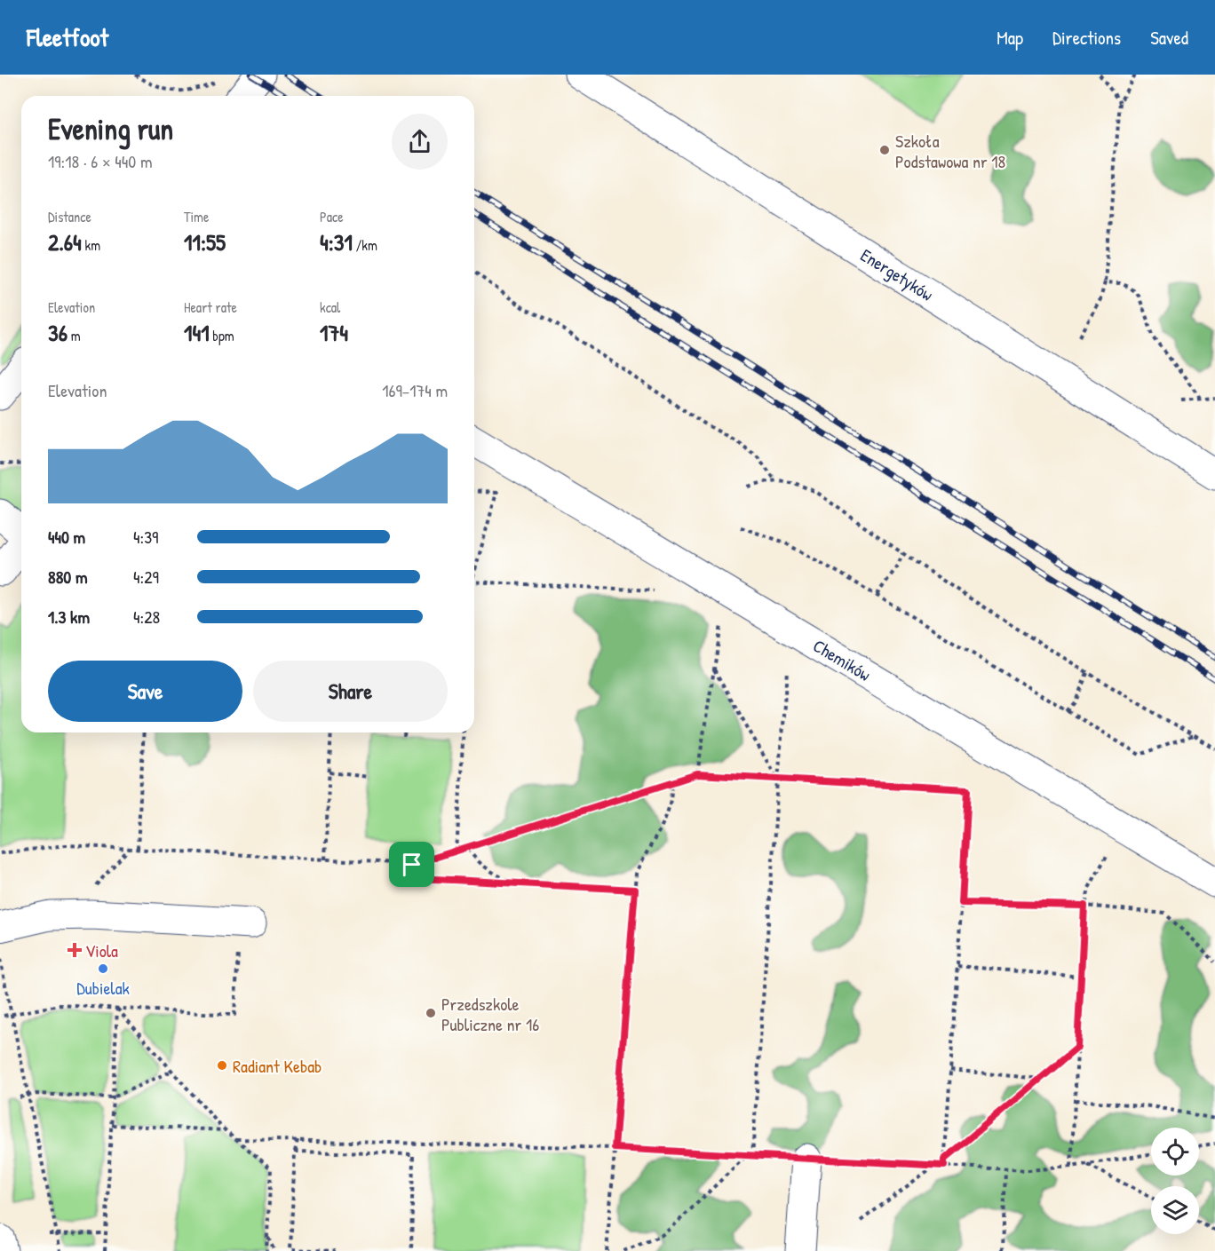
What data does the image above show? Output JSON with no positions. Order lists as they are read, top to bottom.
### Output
{
  "streets": {
    "street": ["Energetyków", "Chemików"]
  },
  "places": {
    "other": [
      "Szkoła Podstawowa nr 18",
      "Dubielak",
      "Przedszkole Publiczne nr 16",
      "Radiant Kebab"
    ],
    "health": ["Viola"]
  },
  "page": {
    "header": "Fleetfoot",
    "nav": ["Map", "Directions", "Saved"],
    "heading": ["Evening run", "19:18 · 6 × 440 m"],
    "stats": [
      ["Distance", "2.64 km"],
      ["Time", "11:55"],
      ["Pace", "4:31 /km"],
      ["Elevation", "36 m"],
      ["Heart rate", "141 bpm"],
      ["kcal", "174"]
    ],
    "chart": ["Elevation", "169–174 m"],
    "list": [
      {
        "name": "440 m",
        "note": "4:39"
      },
      {
        "name": "880 m",
        "note": "4:29"
      },
      {
        "name": "1.3 km",
        "note": "4:28"
      }
    ],
    "buttons": ["Save", "Share"]
  }
}
